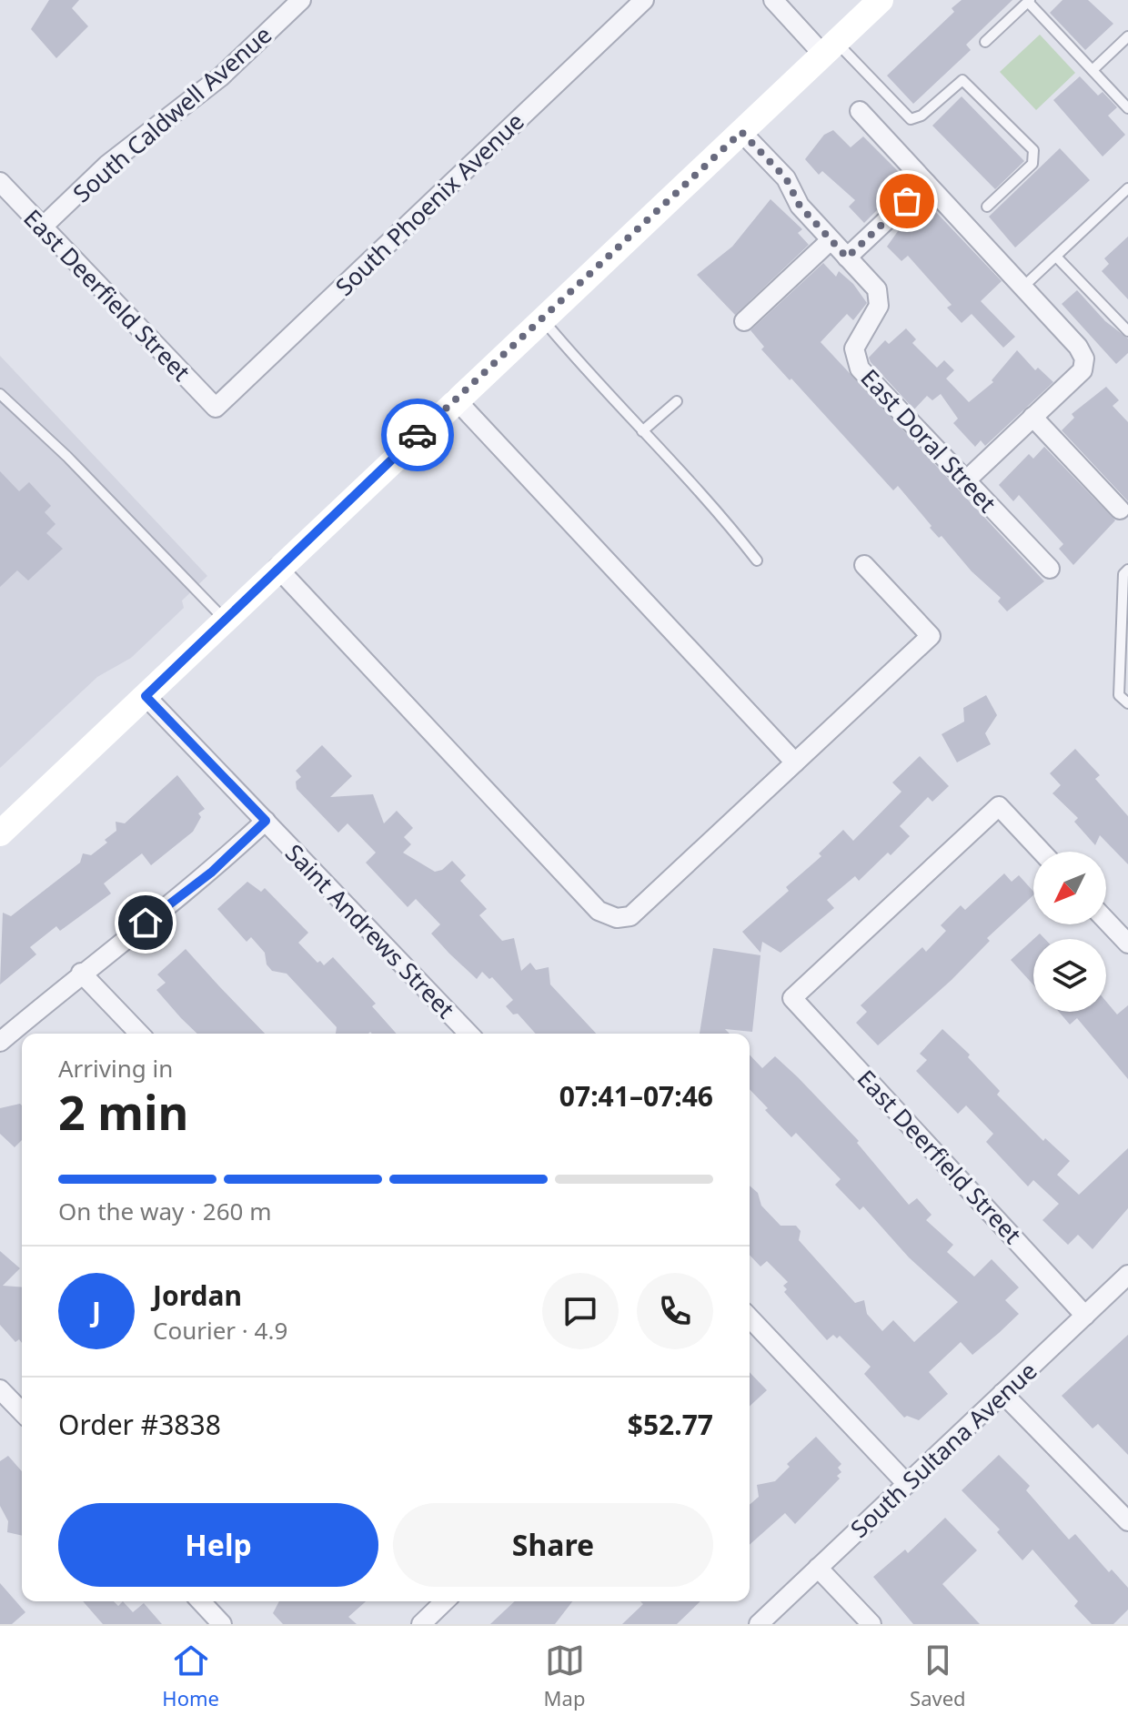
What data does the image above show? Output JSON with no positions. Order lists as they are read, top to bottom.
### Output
{
  "streets": {
    "street": [
      "South Caldwell Avenue",
      "South Phoenix Avenue",
      "East Deerfield Street",
      "East Doral Street",
      "Saint Andrews Street",
      "South Sultana Avenue"
    ]
  },
  "crossings": [
    ["South Caldwell Avenue", "East Deerfield Street"],
    ["South Phoenix Avenue", "East Deerfield Street"],
    ["East Deerfield Street", "South Sultana Avenue"]
  ],
  "north": "bottom left",
  "page": {
    "heading": ["2 min", "Arriving in", "07:41–07:46"],
    "panel": [
      "Jordan",
      "Courier · 4.9",
      "Order #3838",
      "$52.77"
    ],
    "bar": "On the way · 260 m",
    "round": "J",
    "buttons": ["Help", "Share"],
    "tabs": ["Home", "Map", "Saved"]
  }
}
